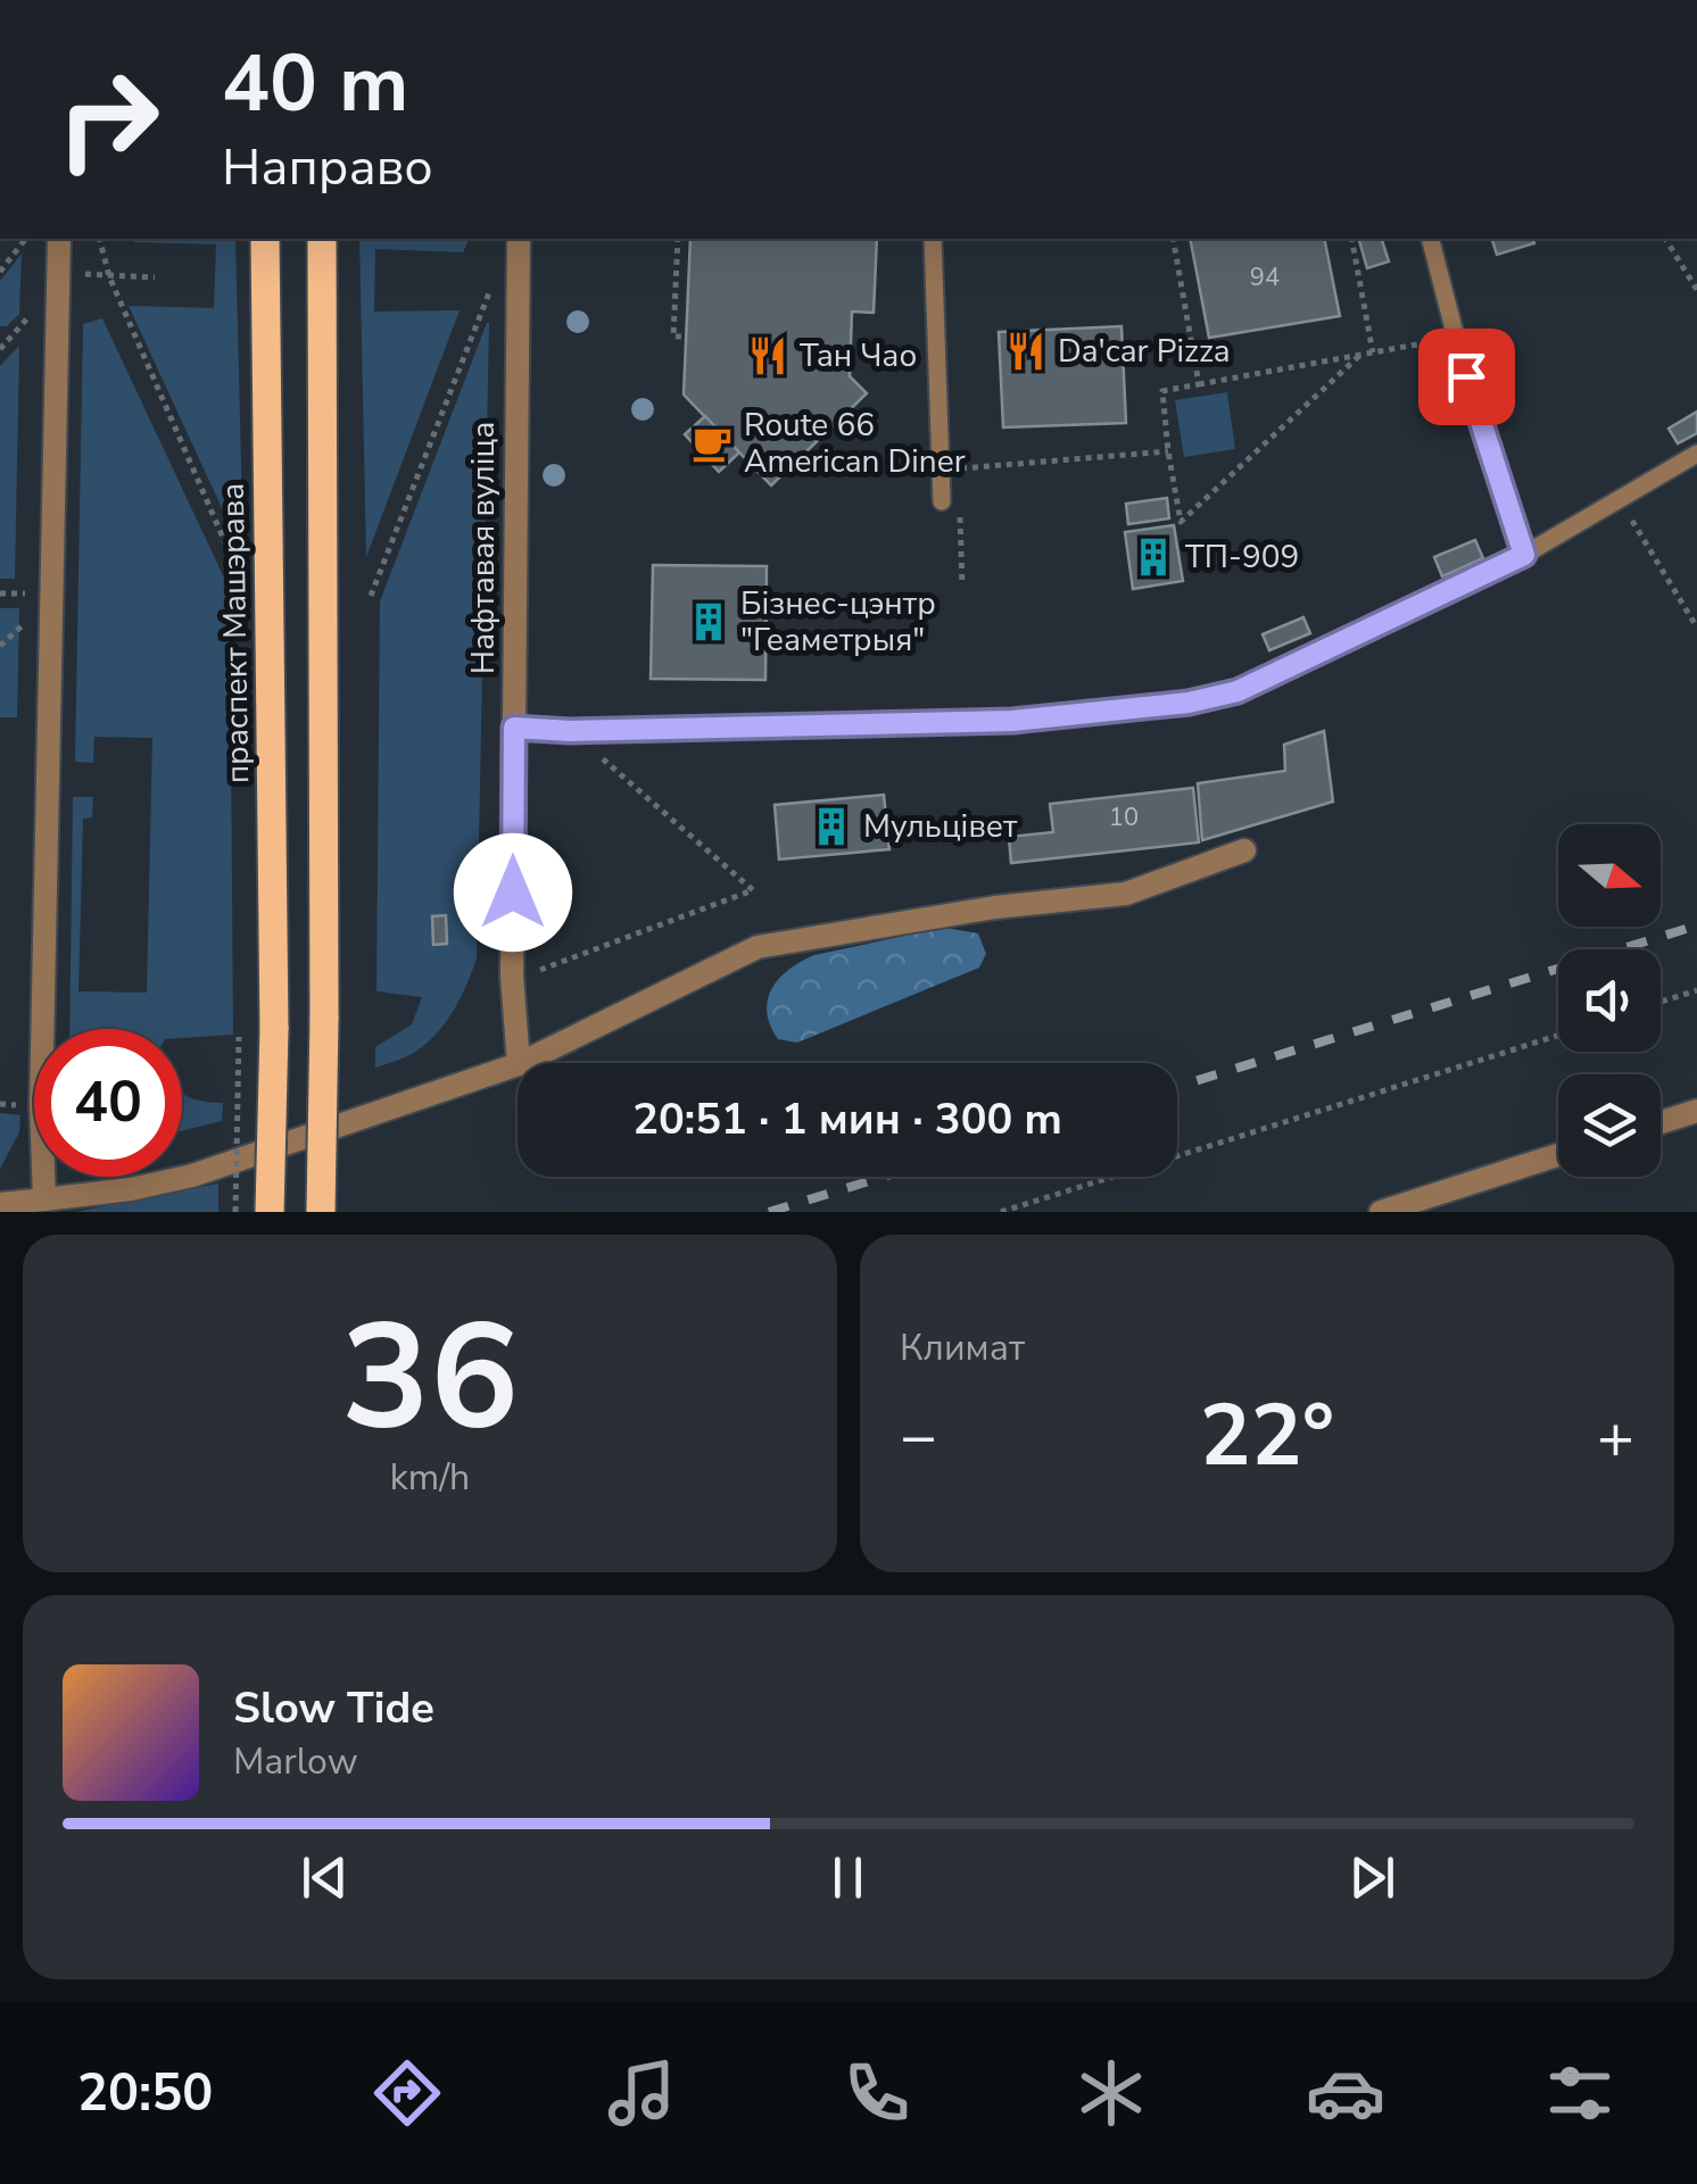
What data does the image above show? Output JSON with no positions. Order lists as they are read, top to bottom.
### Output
{
  "streets": {
    "main road": ["праспект Машэрава"],
    "street": ["Нафтавая вуліца"]
  },
  "places": {
    "restaurant": ["Da'car Pizza", "Тан Чао"],
    "cafe": ["Route 66 American Diner"],
    "building": ["ТП-909", "Бізнес-цэнтр \"Геаметрыя\"", "Мульцівет"]
  },
  "house_numbers": ["94", "10"],
  "north": "right",
  "page": {
    "turn": ["40 m", "Направо"],
    "limit": "40",
    "trip": "20:51 · 1 мин · 300 m",
    "tile": [
      ["36", "km/h"],
      "Климат"
    ],
    "heat": ["−", "22°", "+"],
    "song": ["Slow Tide", "Marlow"],
    "tabs": "20:50"
  }
}
